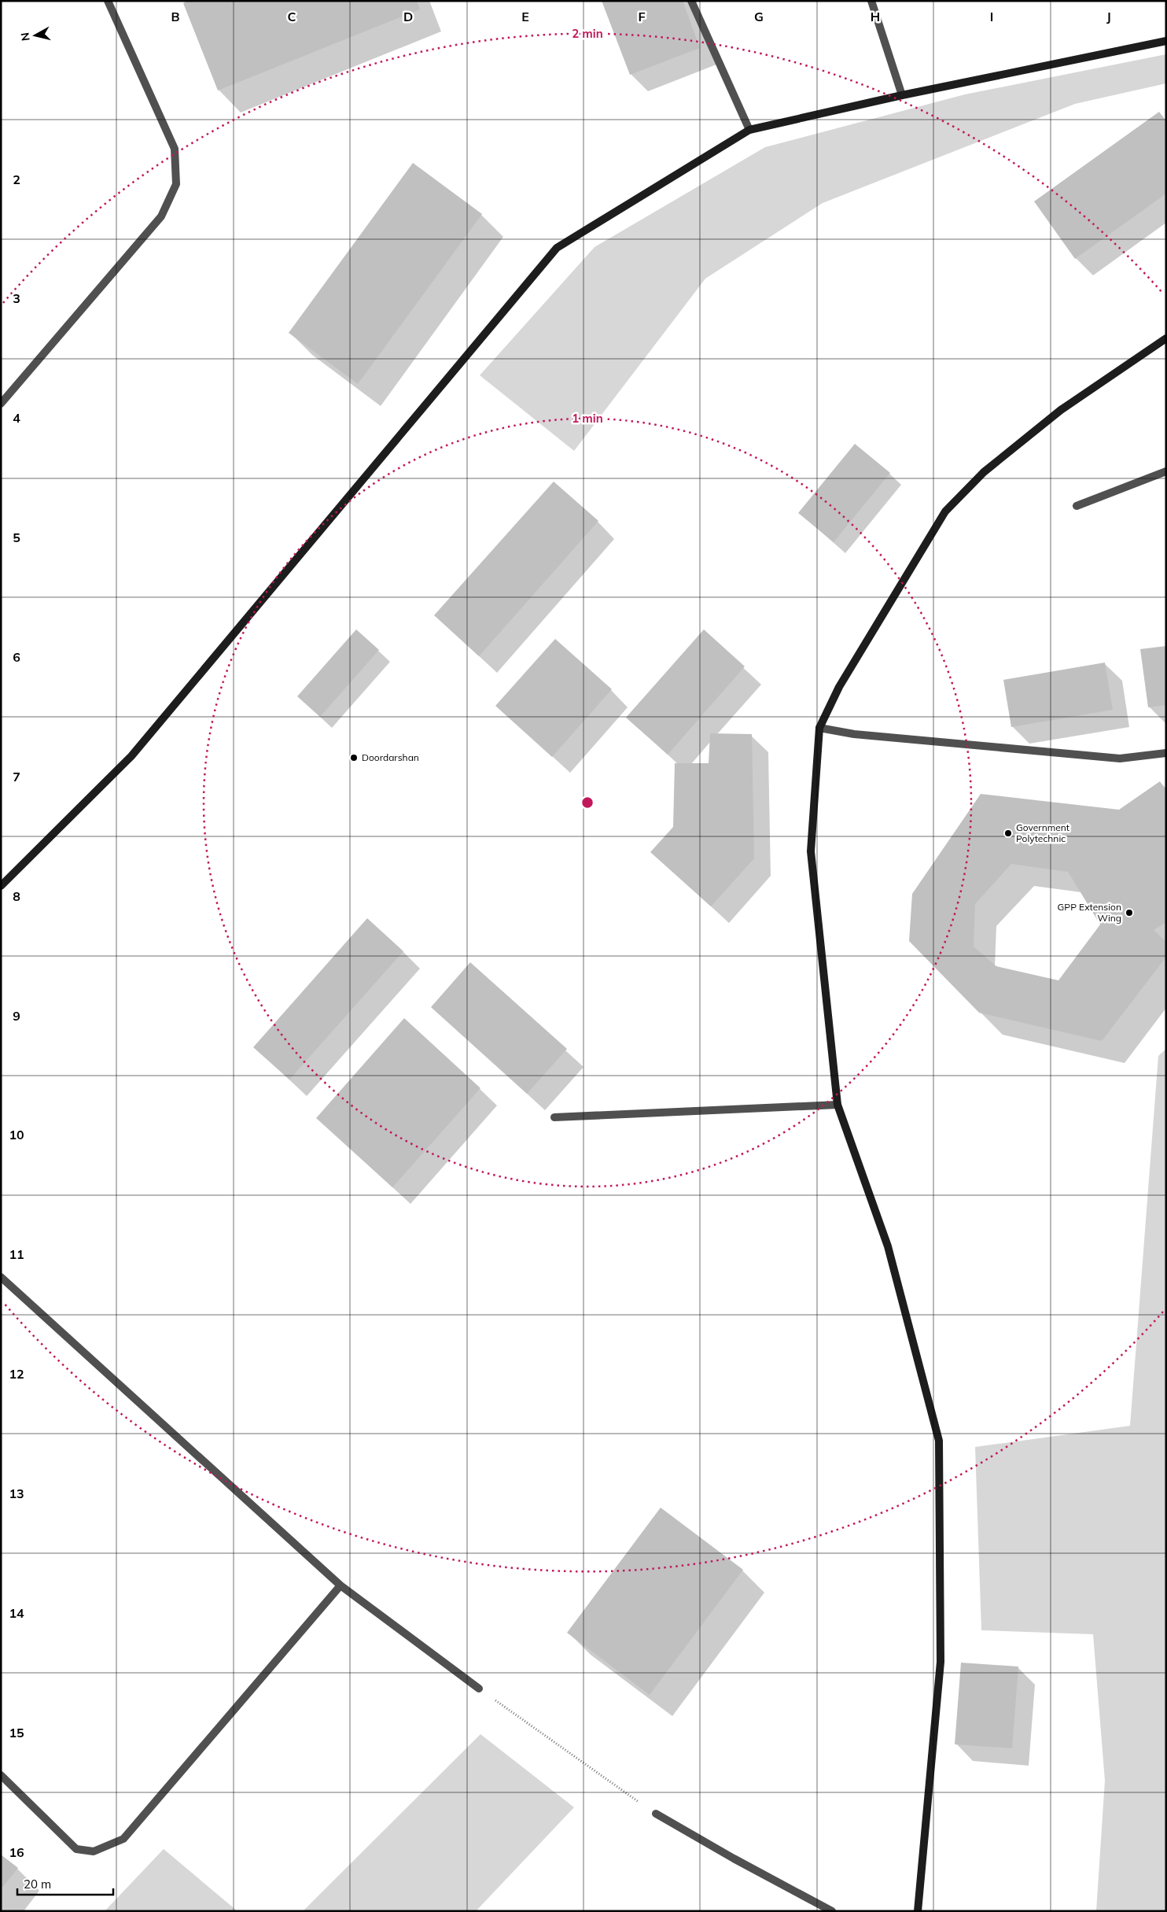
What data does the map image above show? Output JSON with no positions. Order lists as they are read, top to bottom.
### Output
{
  "places": ["Doordarshan", "Government Polytechnic", "GPP Extension Wing"],
  "scale_bar": "20 m",
  "north": "left",
  "grid": {
    "columns": [
      "B",
      "C",
      "D",
      "E",
      "F",
      "G",
      "H",
      "I",
      "J"
    ],
    "rows": [
      "2",
      "3",
      "4",
      "5",
      "6",
      "7",
      "8",
      "9",
      "10",
      "11",
      "12",
      "13",
      "14",
      "15",
      "16"
    ]
  },
  "rings": ["2 min", "1 min"]
}
